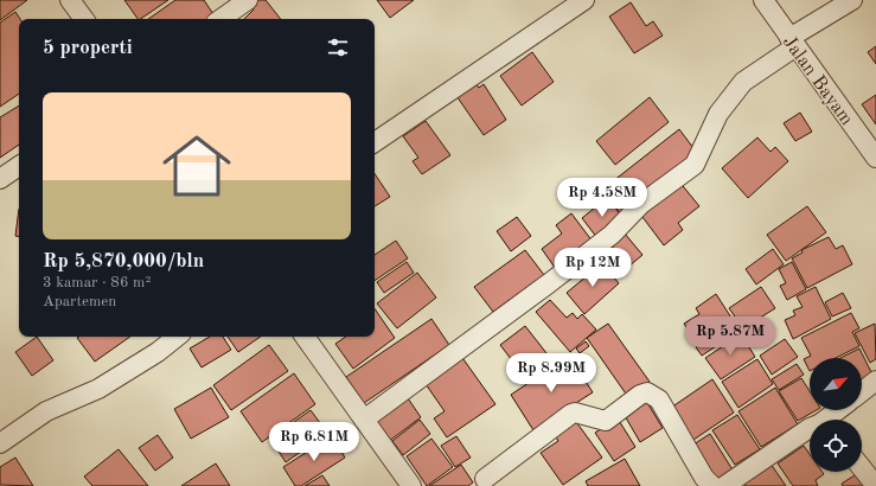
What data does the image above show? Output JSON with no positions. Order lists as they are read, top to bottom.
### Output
{
  "streets": {
    "street": ["Jalan Bayam"]
  },
  "north": "top right",
  "page": {
    "heading": "5 properti",
    "list": [
      {
        "name": "Rp 5,870,000/bln",
        "note": "3 kamar · 86 m² · Apartemen"
      }
    ],
    "price": [
      "Rp 4.58M",
      "Rp 12M",
      "Rp 5.87M",
      "Rp 8.99M",
      "Rp 6.81M"
    ]
  }
}
